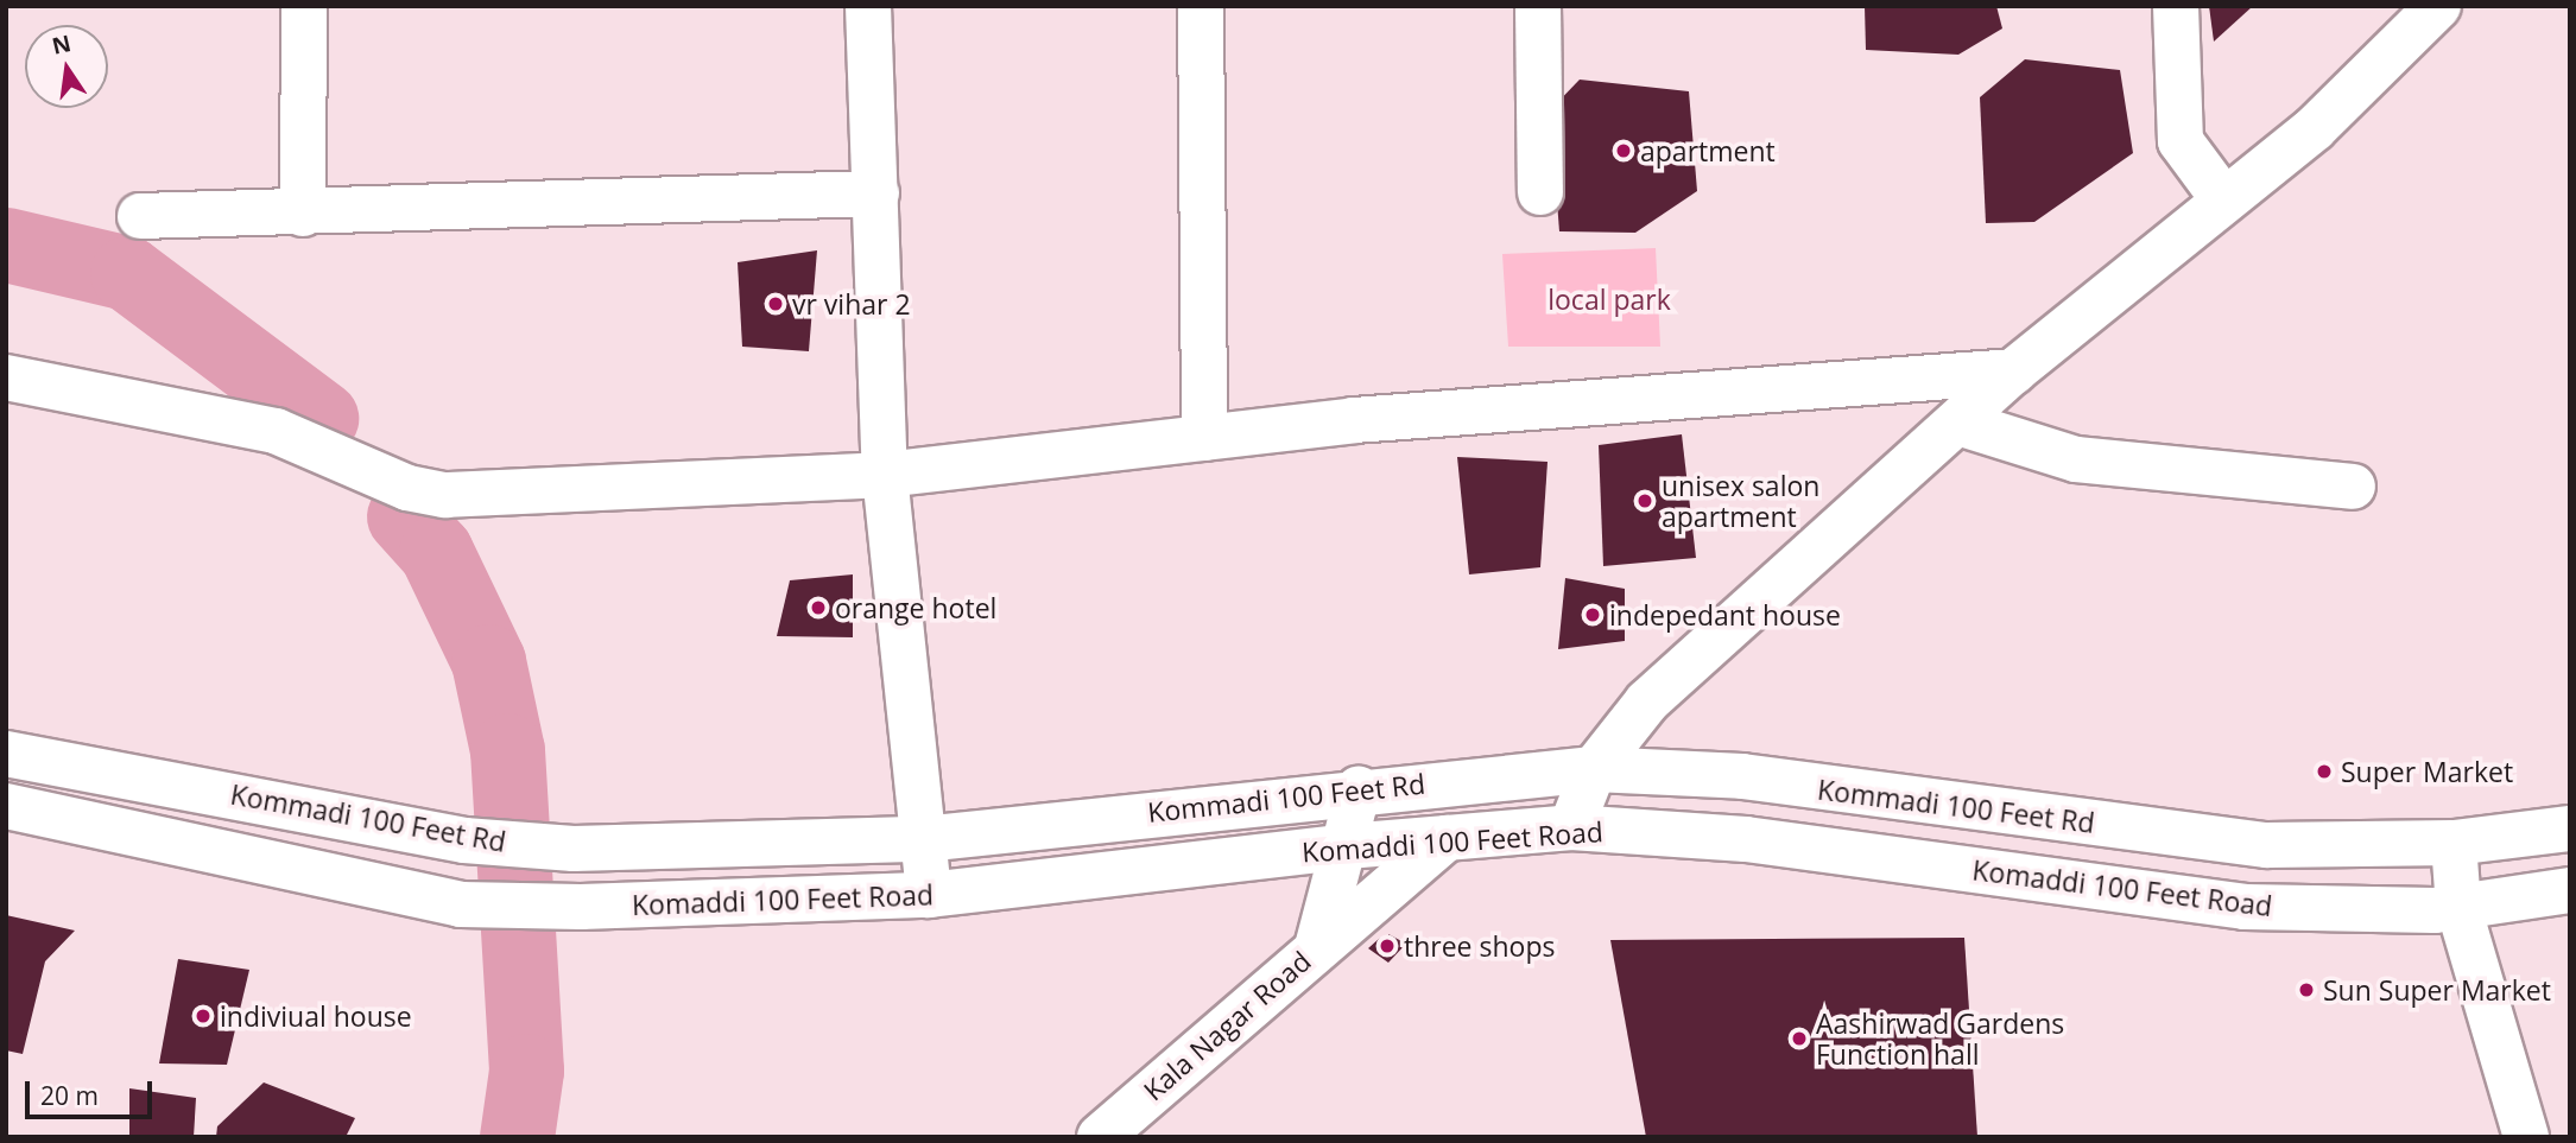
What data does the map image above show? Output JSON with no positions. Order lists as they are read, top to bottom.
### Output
{
  "streets": {
    "street": ["Kommadi 100 Feet Rd", "Komaddi 100 Feet Road", "Kala Nagar Road"]
  },
  "crossings": [
    ["Kommadi 100 Feet Rd", "Kala Nagar Road"],
    ["Komaddi 100 Feet Road", "Kala Nagar Road"]
  ],
  "parks": ["local park"],
  "places": [
    "apartment",
    "vr vihar 2",
    "unisex salon apartment",
    "orange hotel",
    "indepedant house",
    "Super Market",
    "three shops",
    "Sun Super Market",
    "indiviual house",
    "Aashirwad Gardens Function hall"
  ],
  "scale_bar": "20 m",
  "north": "top"
}
